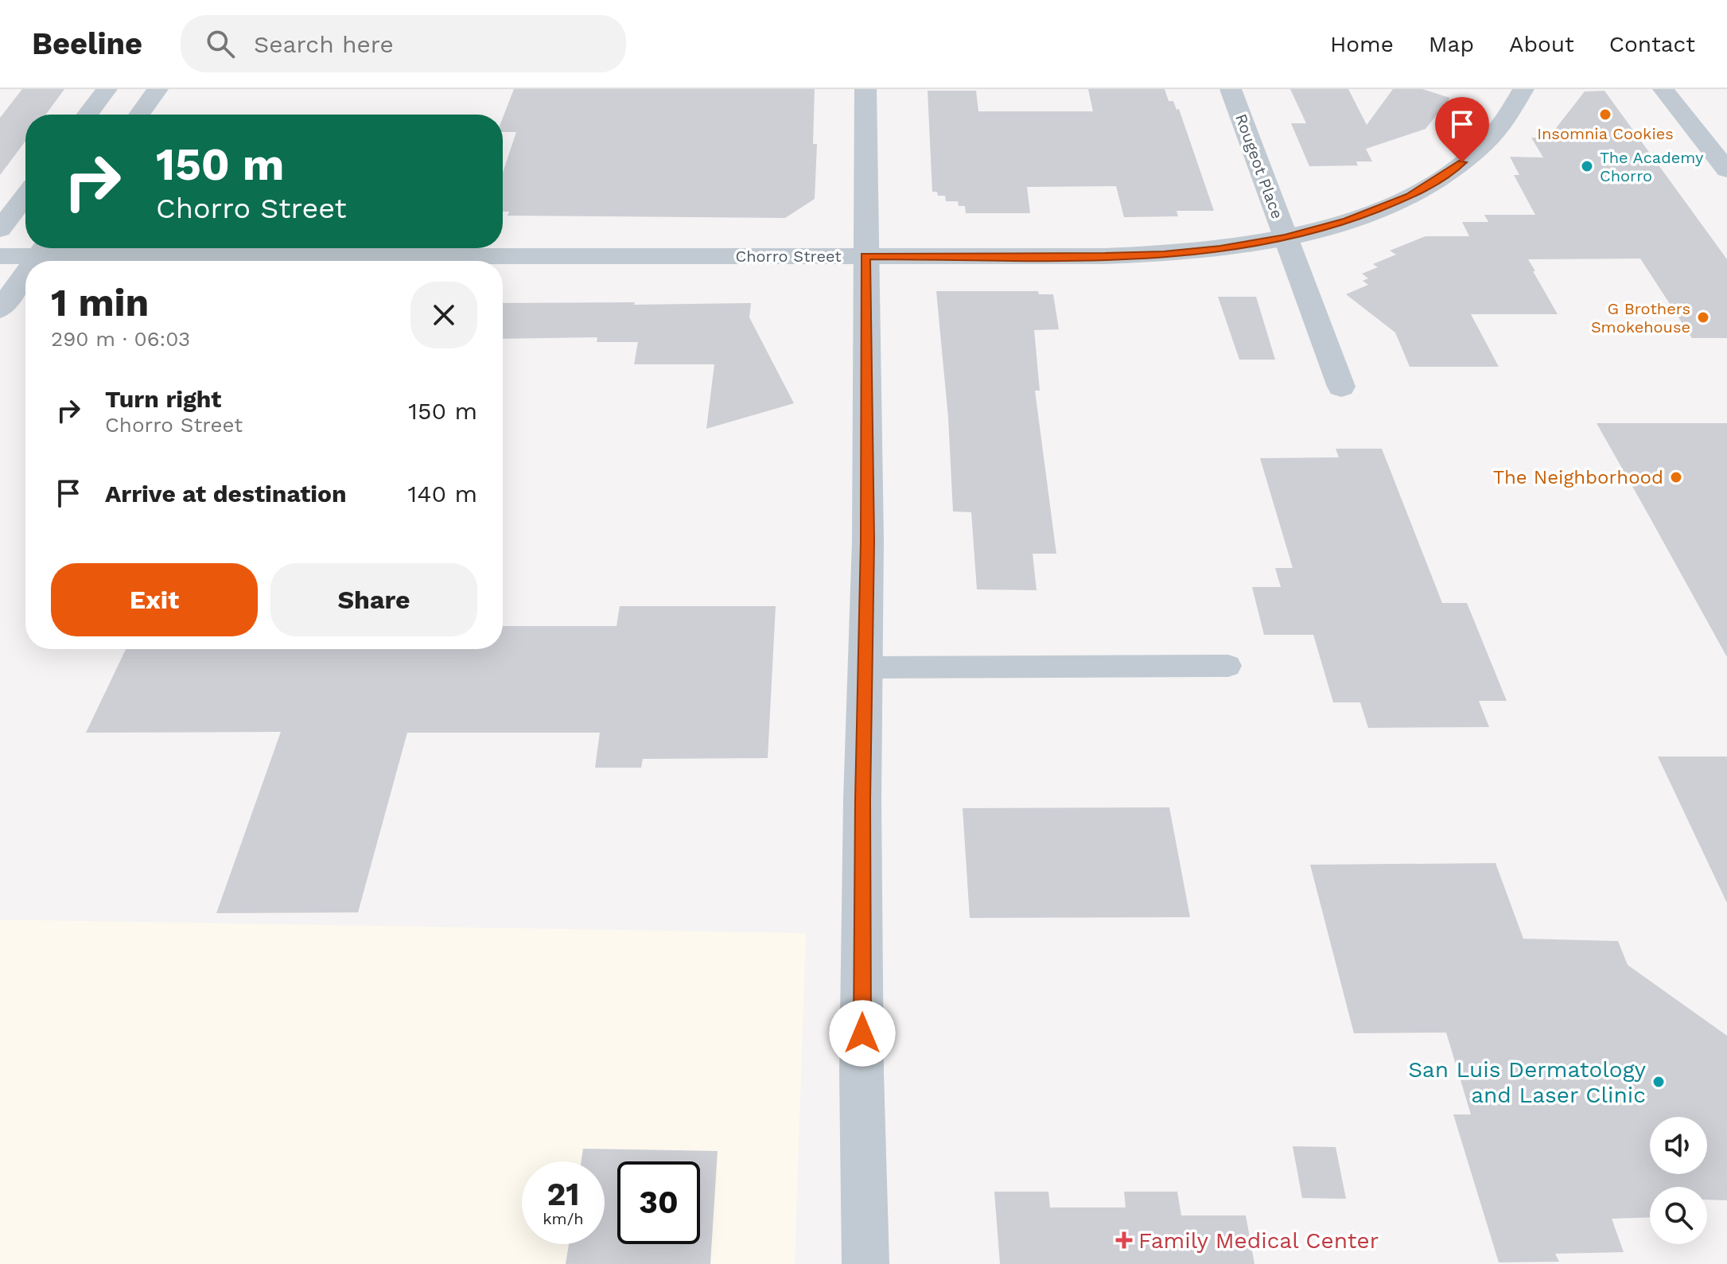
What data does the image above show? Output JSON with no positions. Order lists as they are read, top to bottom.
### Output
{
  "streets": {
    "street": ["Rougeot Place", "Chorro Street"]
  },
  "crossings": [
    ["Rougeot Place", "Chorro Street"]
  ],
  "places": {
    "other": [
      "Insomnia Cookies",
      "The Academy Chorro",
      "G Brothers Smokehouse",
      "The Neighborhood",
      "San Luis Dermatology and Laser Clinic"
    ],
    "health": ["Family Medical Center"]
  },
  "page": {
    "header": "Beeline",
    "search": "Search here",
    "nav": [
      "Home",
      "Map",
      "About",
      "Contact"
    ],
    "turn": ["150 m", "Chorro Street"],
    "heading": ["1 min", "290 m · 06:03"],
    "list": [
      {
        "name": "Turn right",
        "note": "Chorro Street",
        "value": "150 m"
      },
      {
        "name": "Arrive at destination",
        "value": "140 m"
      }
    ],
    "buttons": ["Exit", "Share"],
    "speed": "21 km/h",
    "limit": "30"
  }
}
